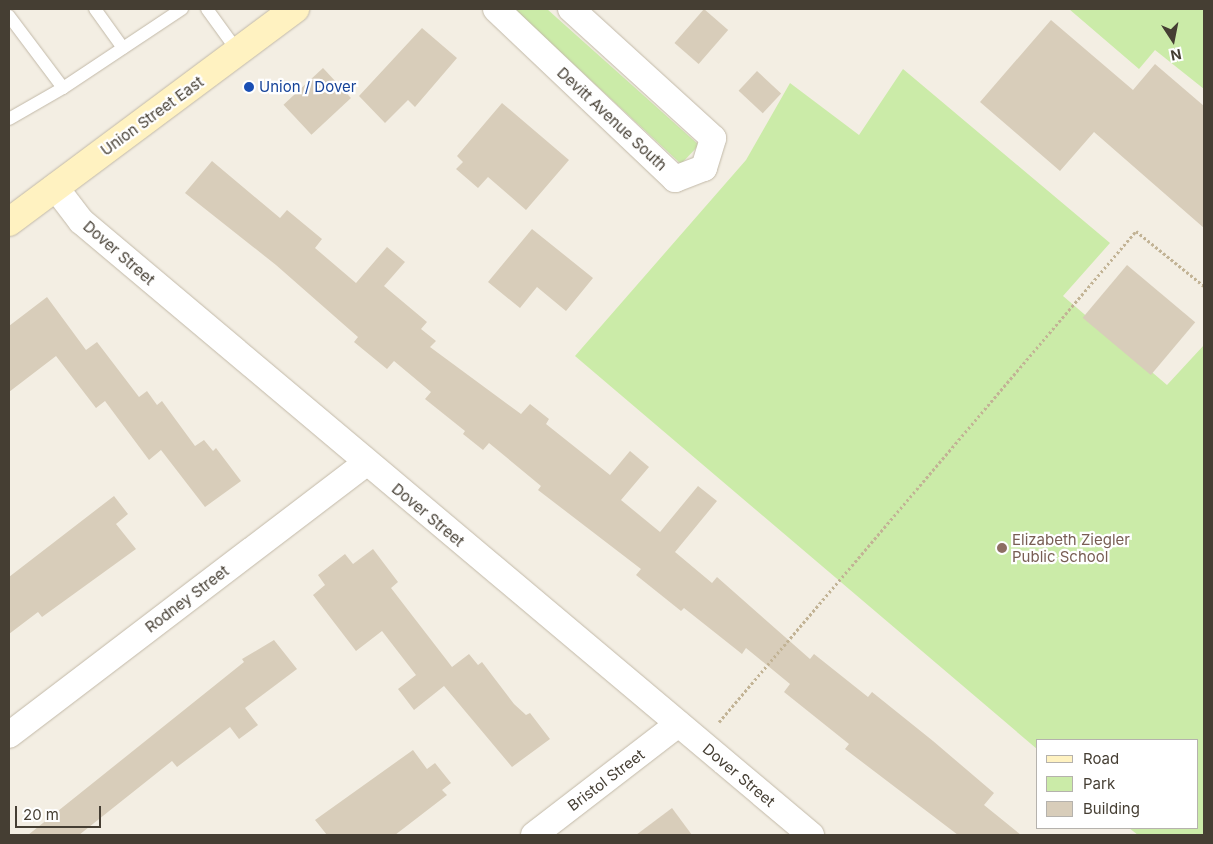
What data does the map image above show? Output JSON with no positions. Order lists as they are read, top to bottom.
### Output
{
  "streets": {
    "street": [
      "Union Street East",
      "Devitt Avenue South",
      "Dover Street",
      "Rodney Street",
      "Bristol Street"
    ]
  },
  "crossings": [
    ["Union Street East", "Dover Street"],
    ["Dover Street", "Rodney Street"],
    ["Dover Street", "Bristol Street"]
  ],
  "places": ["Union / Dover", "Elizabeth Ziegler Public School"],
  "legend": ["Road", "Park", "Building"],
  "scale_bar": "20 m",
  "north": "bottom"
}
